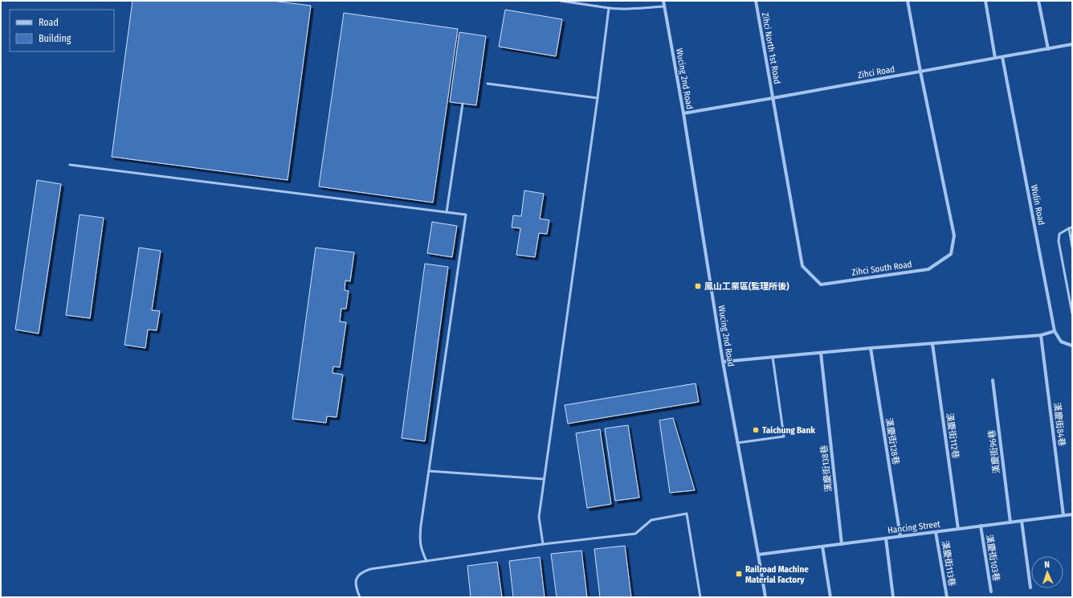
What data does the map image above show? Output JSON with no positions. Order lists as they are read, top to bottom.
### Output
{
  "streets": {
    "street": [
      "Zihci North 1st Road",
      "Zihci Road",
      "Wucing 2nd Road",
      "Wulin Road",
      "Zihci South Road",
      "漢慶街84巷",
      "漢慶街112巷",
      "漢慶街128巷",
      "漢慶街96巷",
      "漢慶街138巷",
      "Hancing Street",
      "漢慶街103巷",
      "漢慶街113巷"
    ]
  },
  "crossings": [
    ["Zihci North 1st Road", "Zihci Road"],
    ["Zihci North 1st Road", "Zihci South Road"],
    ["Zihci Road", "Wucing 2nd Road"],
    ["Zihci Road", "Wulin Road"],
    ["Zihci Road", "Zihci South Road"],
    ["Wucing 2nd Road", "Hancing Street"],
    ["漢慶街84巷", "Hancing Street"],
    ["漢慶街112巷", "Hancing Street"],
    ["漢慶街128巷", "Hancing Street"],
    ["漢慶街96巷", "Hancing Street"],
    ["漢慶街138巷", "Hancing Street"],
    ["Hancing Street", "漢慶街103巷"],
    ["Hancing Street", "漢慶街113巷"]
  ],
  "places": {
    "transit": ["鳳山工業區(監理所後)", "Railroad Machine Material Factory"],
    "other": ["Taichung Bank"]
  },
  "legend": ["Road", "Building"],
  "north": "top"
}
